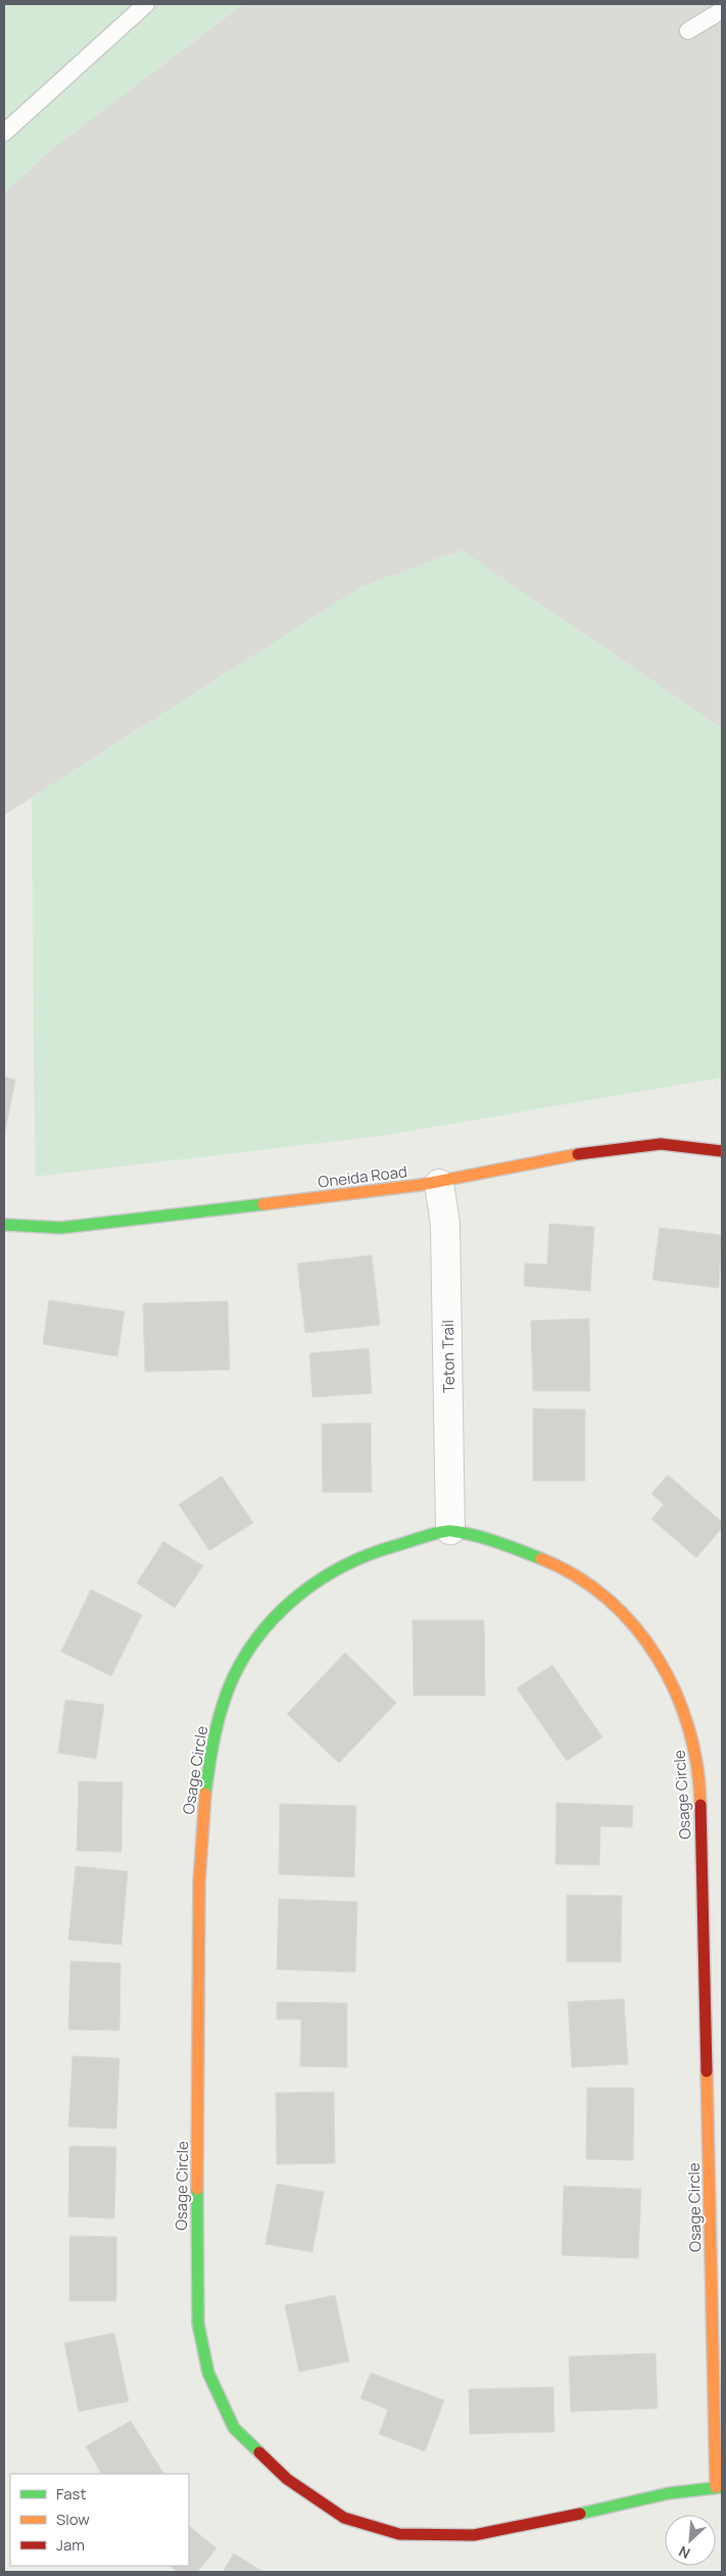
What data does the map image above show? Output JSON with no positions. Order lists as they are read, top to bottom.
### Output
{
  "streets": {
    "street": ["Oneida Road", "Teton Trail", "Osage Circle"]
  },
  "crossings": [
    ["Oneida Road", "Teton Trail"],
    ["Teton Trail", "Osage Circle"]
  ],
  "legend": ["Fast", "Slow", "Jam"],
  "north": "bottom left"
}
